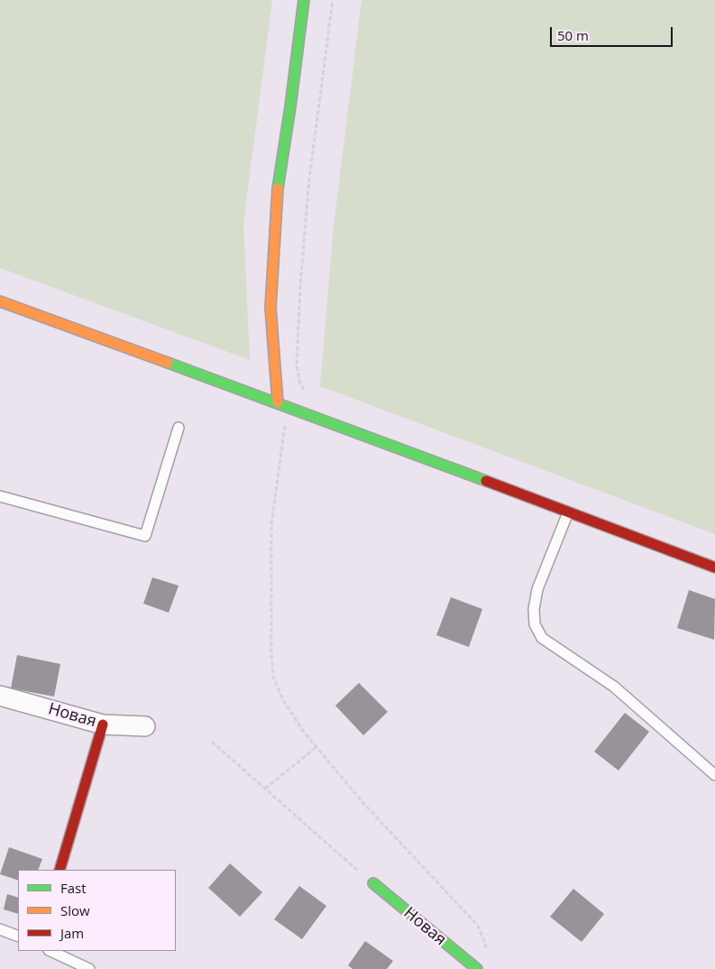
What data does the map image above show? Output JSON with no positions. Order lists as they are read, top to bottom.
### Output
{
  "streets": {
    "street": ["Новая"]
  },
  "legend": ["Fast", "Slow", "Jam"],
  "scale_bar": "50 m"
}
